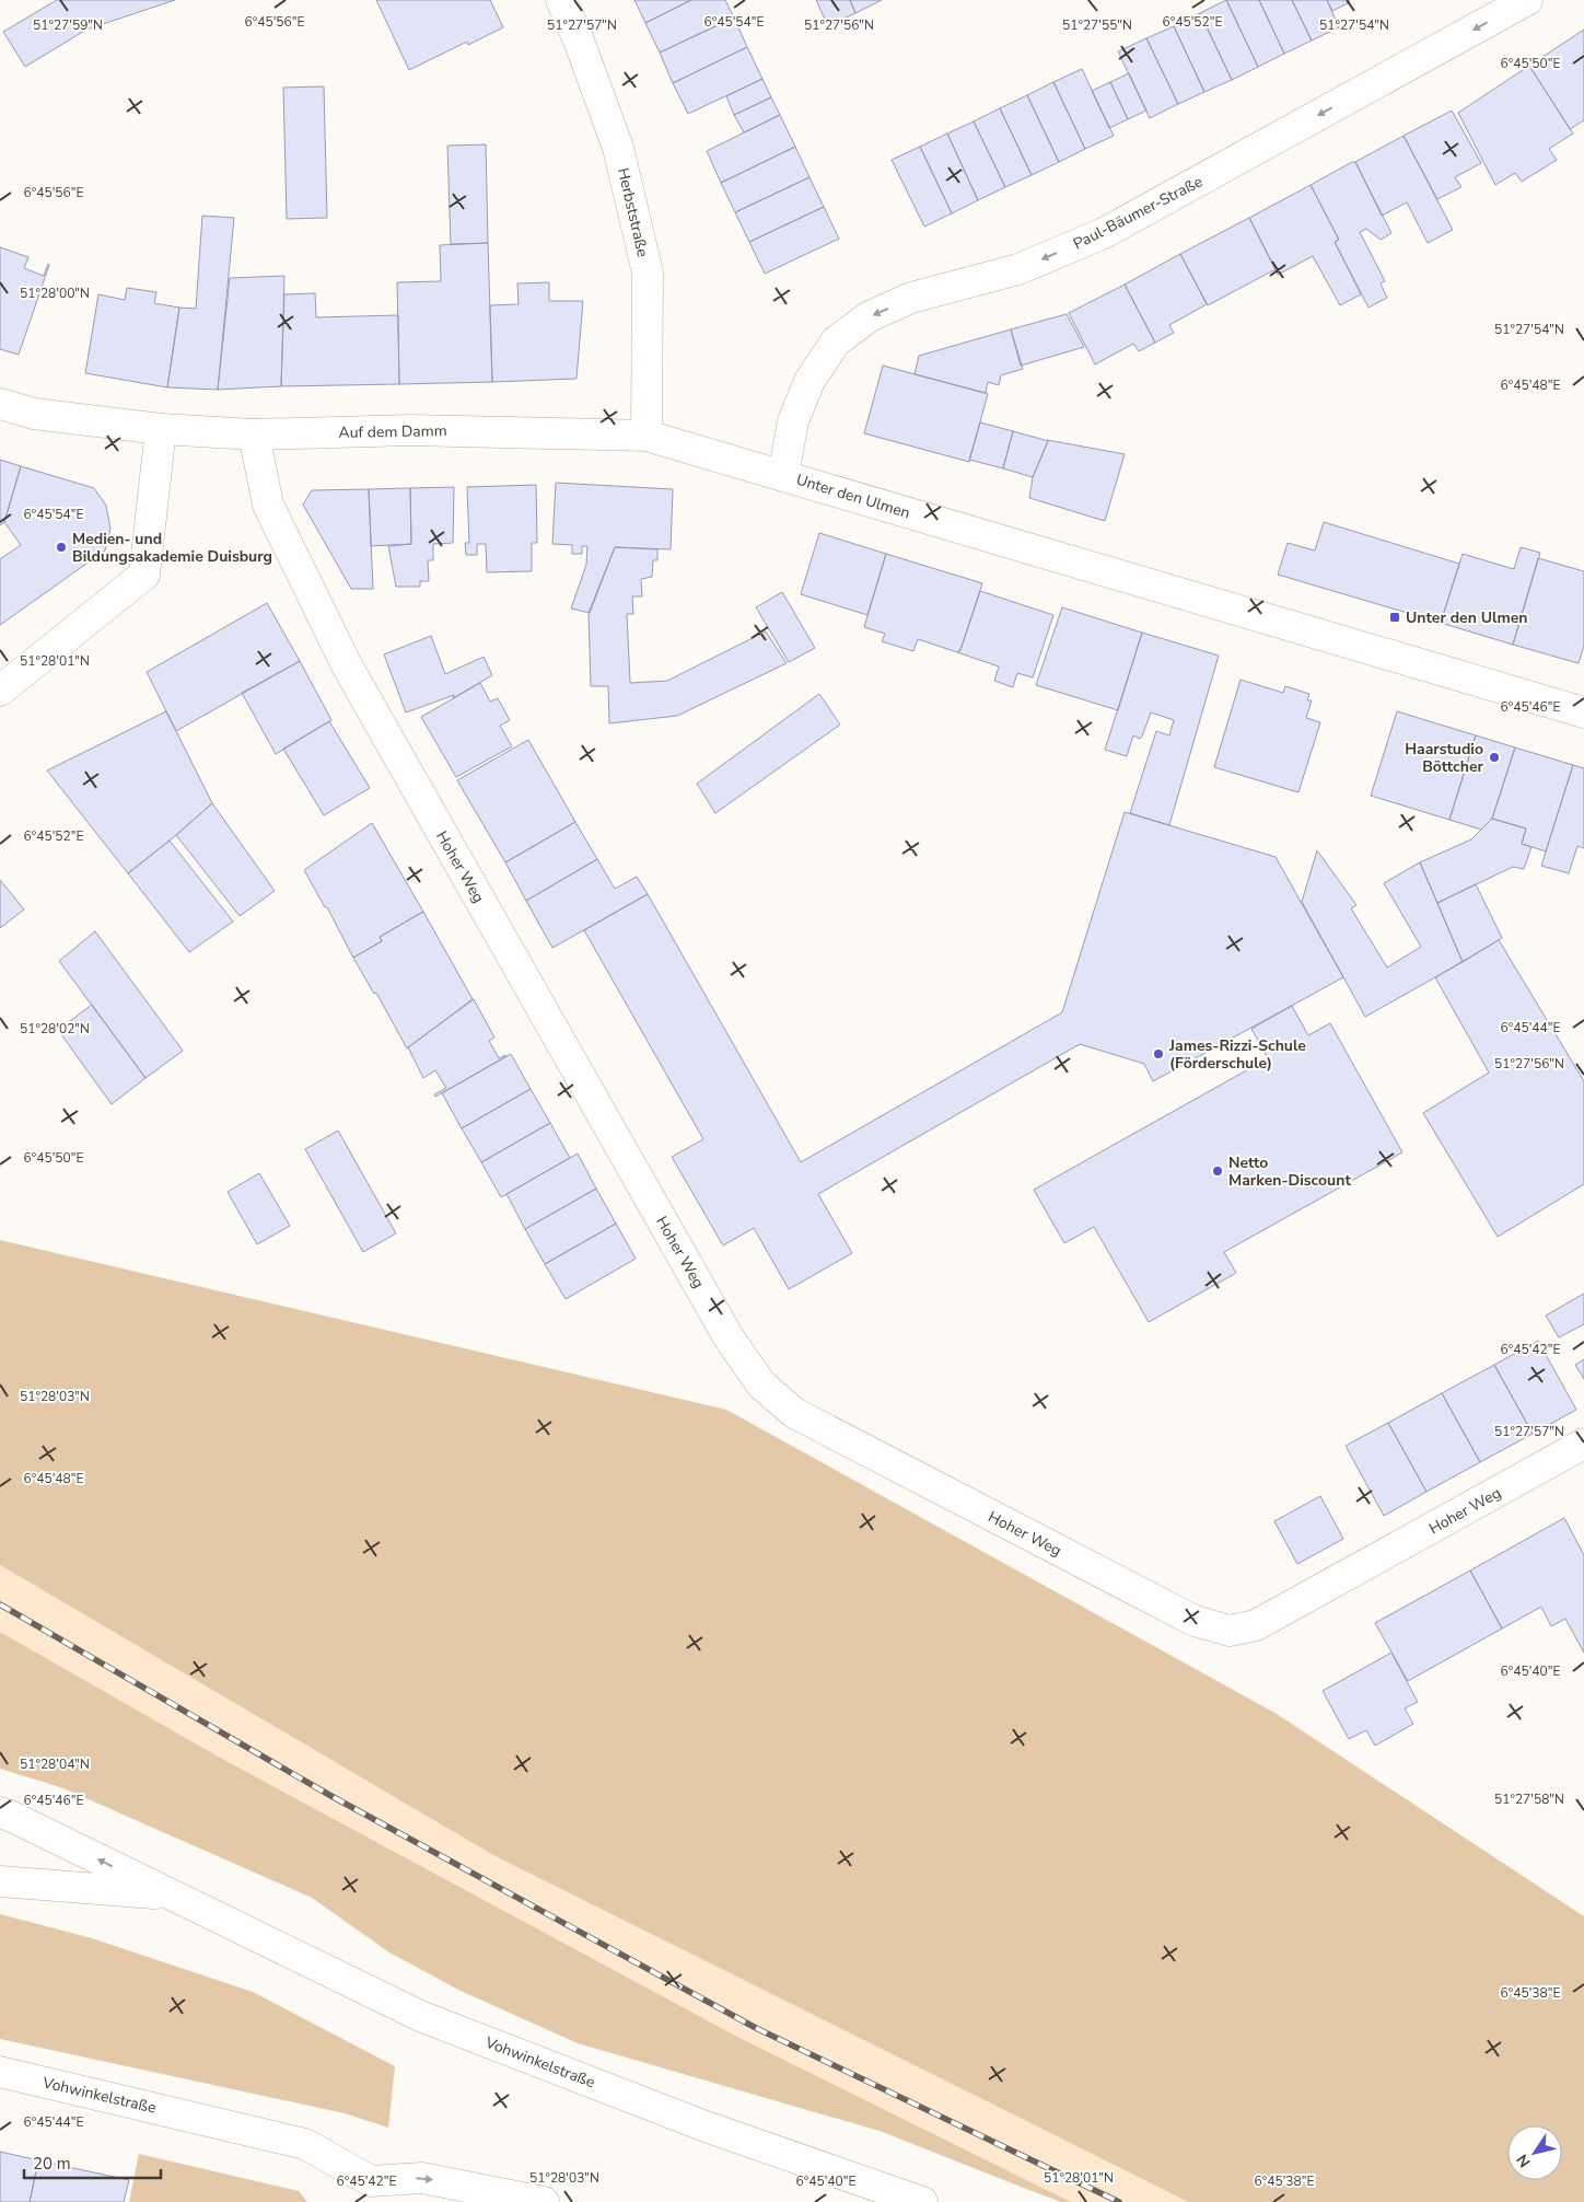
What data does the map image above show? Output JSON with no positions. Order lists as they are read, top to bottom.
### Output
{
  "streets": {
    "street": [
      "Herbststraße",
      "Paul-Bäumer-Straße",
      "Auf dem Damm",
      "Unter den Ulmen",
      "Hoher Weg",
      "Vohwinkelstraße"
    ]
  },
  "crossings": [
    ["Herbststraße", "Auf dem Damm"],
    ["Paul-Bäumer-Straße", "Auf dem Damm"],
    ["Paul-Bäumer-Straße", "Unter den Ulmen"],
    ["Auf dem Damm", "Unter den Ulmen"],
    ["Auf dem Damm", "Hoher Weg"]
  ],
  "one_way": ["Paul-Bäumer-Straße"],
  "places": {
    "other": [
      "Medien- und Bildungsakademie Duisburg",
      "Haarstudio Böttcher",
      "James-Rizzi-Schule (Förderschule)",
      "Netto Marken-Discount"
    ],
    "transit": ["Unter den Ulmen"]
  },
  "scale_bar": "20 m",
  "north": "bottom left",
  "coordinates": [
    "6°45'52\"E",
    "6°45'56\"E",
    "6°45'54\"E",
    "51°27'59\"N",
    "51°27'57\"N",
    "51°27'56\"N",
    "51°27'55\"N",
    "51°27'54\"N",
    "6°45'50\"E",
    "51°28'00\"N",
    "6°45'48\"E",
    "51°28'01\"N",
    "6°45'46\"E",
    "6°45'44\"E",
    "51°28'02\"N",
    "6°45'42\"E",
    "51°28'03\"N",
    "6°45'40\"E",
    "51°28'04\"N",
    "51°27'58\"N",
    "6°45'38\"E"
  ]
}
